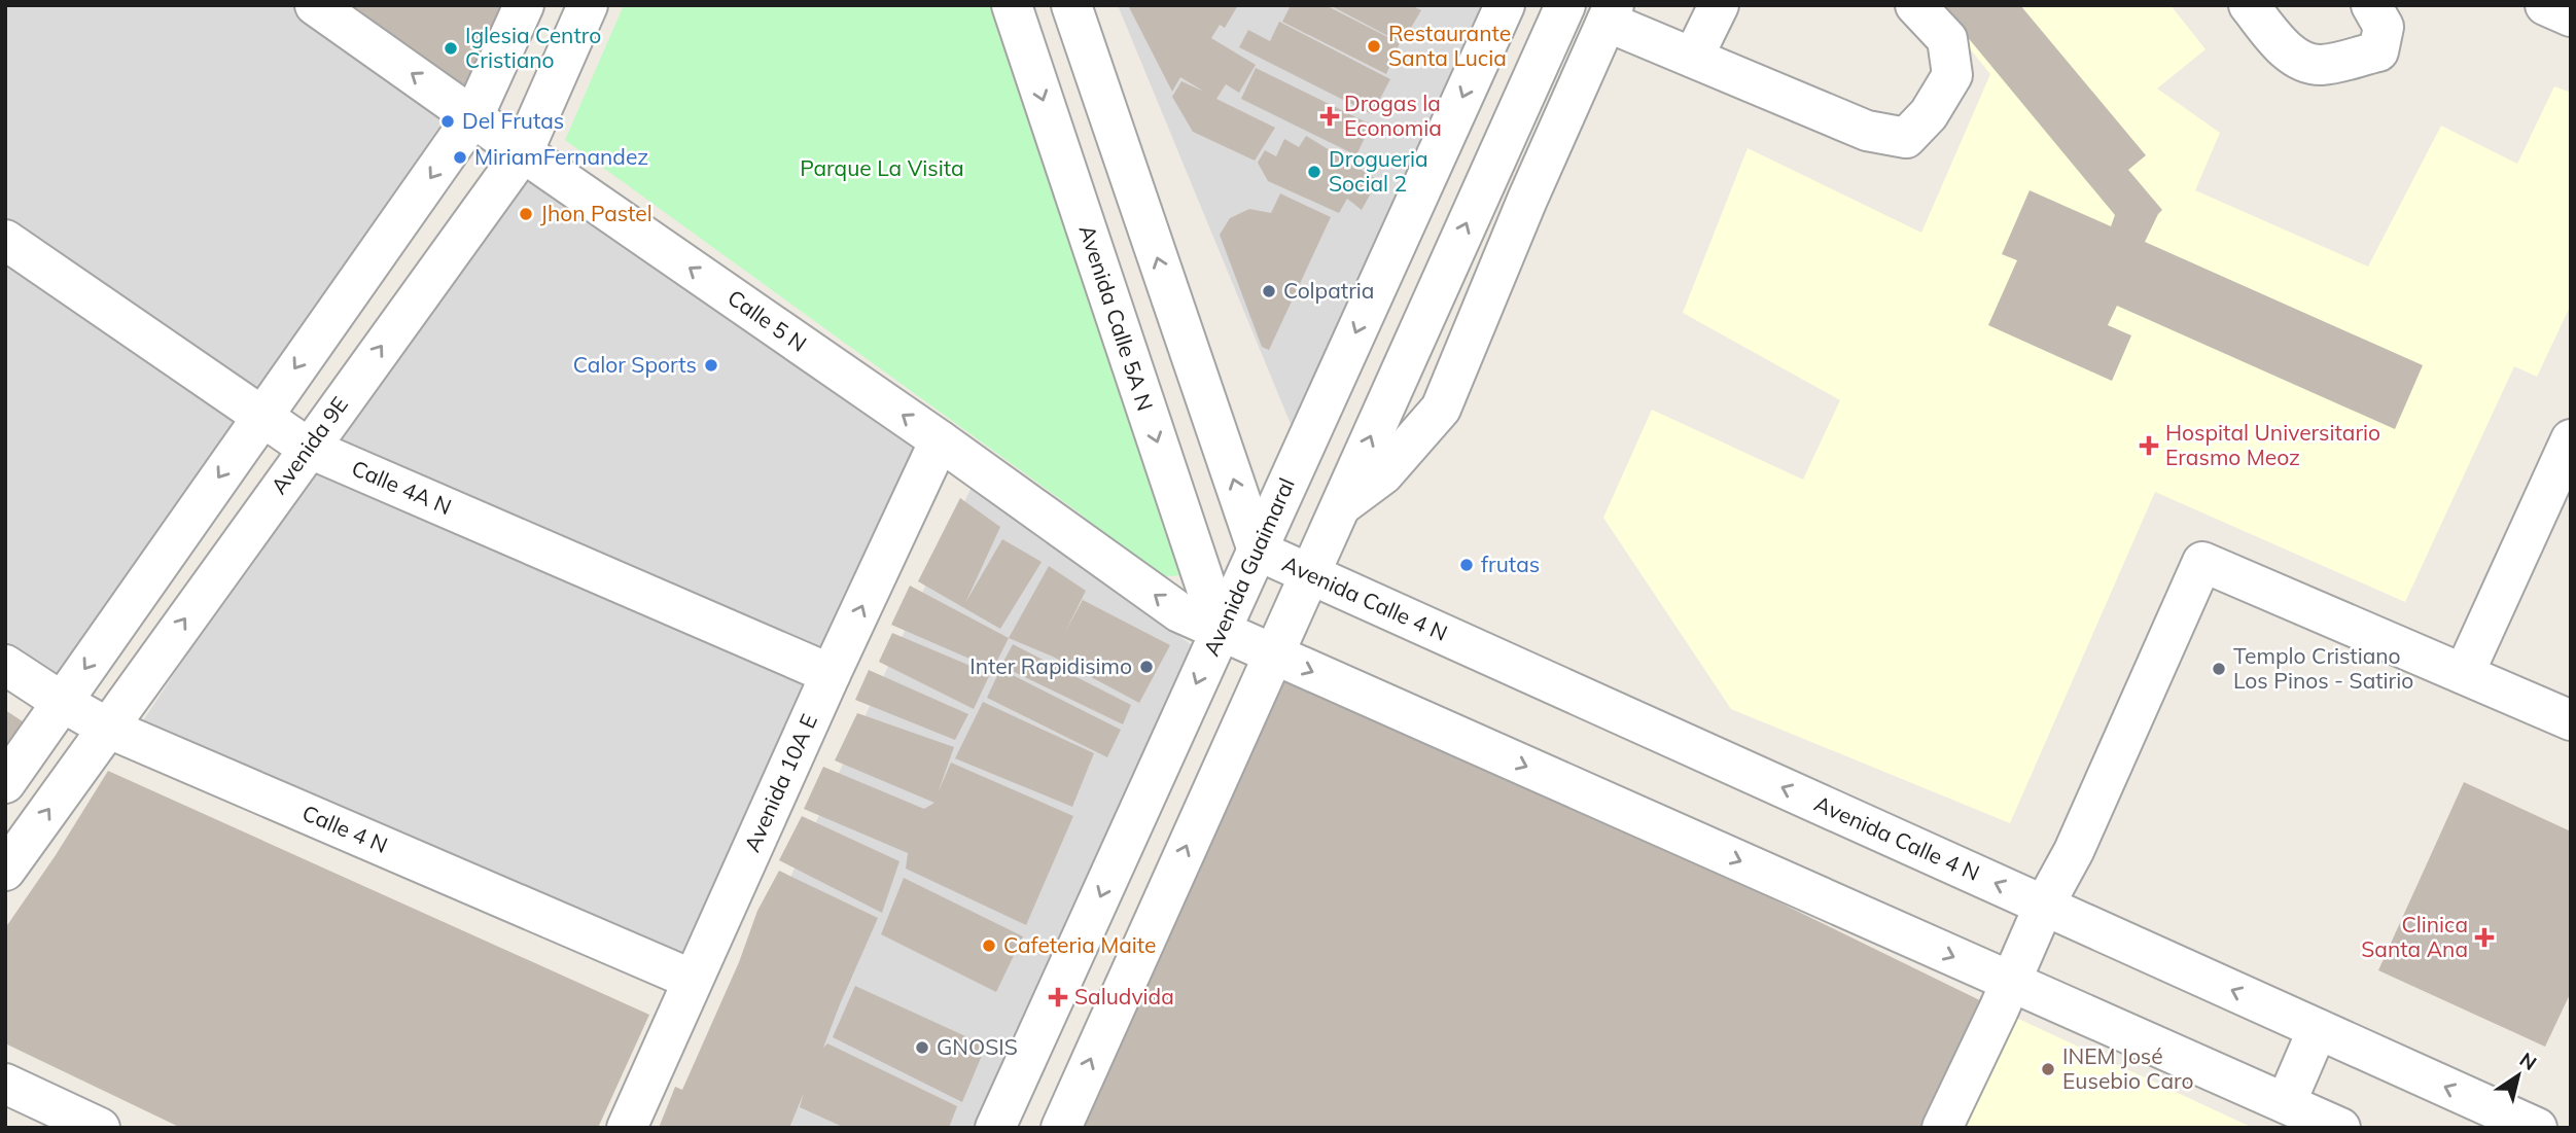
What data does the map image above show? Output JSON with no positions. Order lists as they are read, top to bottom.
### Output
{
  "streets": {
    "street": [
      "Avenida Calle 5A N",
      "Calle 5 N",
      "Avenida 9E",
      "Calle 4A N",
      "Avenida Guaimaral",
      "Avenida Calle 4 N",
      "Avenida 10A E",
      "Calle 4 N"
    ]
  },
  "crossings": [
    ["Avenida Calle 5A N", "Calle 5 N"],
    ["Avenida Calle 5A N", "Avenida Guaimaral"],
    ["Calle 5 N", "Avenida 9E"],
    ["Calle 5 N", "Avenida Guaimaral"],
    ["Calle 5 N", "Avenida 10A E"],
    ["Avenida 9E", "Calle 4A N"],
    ["Avenida 9E", "Calle 4 N"],
    ["Calle 4A N", "Avenida 10A E"],
    ["Avenida Guaimaral", "Avenida Calle 4 N"],
    ["Avenida 10A E", "Calle 4 N"]
  ],
  "one_way": ["Calle 5 N"],
  "parks": ["Parque La Visita"],
  "places": {
    "other": [
      "Restaurante Santa Lucia",
      "Iglesia Centro Cristiano",
      "Del Frutas",
      "MiriamFernandez",
      "Drogueria Social 2",
      "Jhon Pastel",
      "Colpatria",
      "Calor Sports",
      "frutas",
      "Inter Rapidisimo",
      "Templo Cristiano Los Pinos - Satirio",
      "Cafeteria Maite",
      "GNOSIS",
      "INEM José Eusebio Caro"
    ],
    "health": [
      "Drogas la Economia",
      "Hospital Universitario Erasmo Meoz",
      "Clinica Santa Ana",
      "Saludvida"
    ]
  },
  "north": "top right"
}
